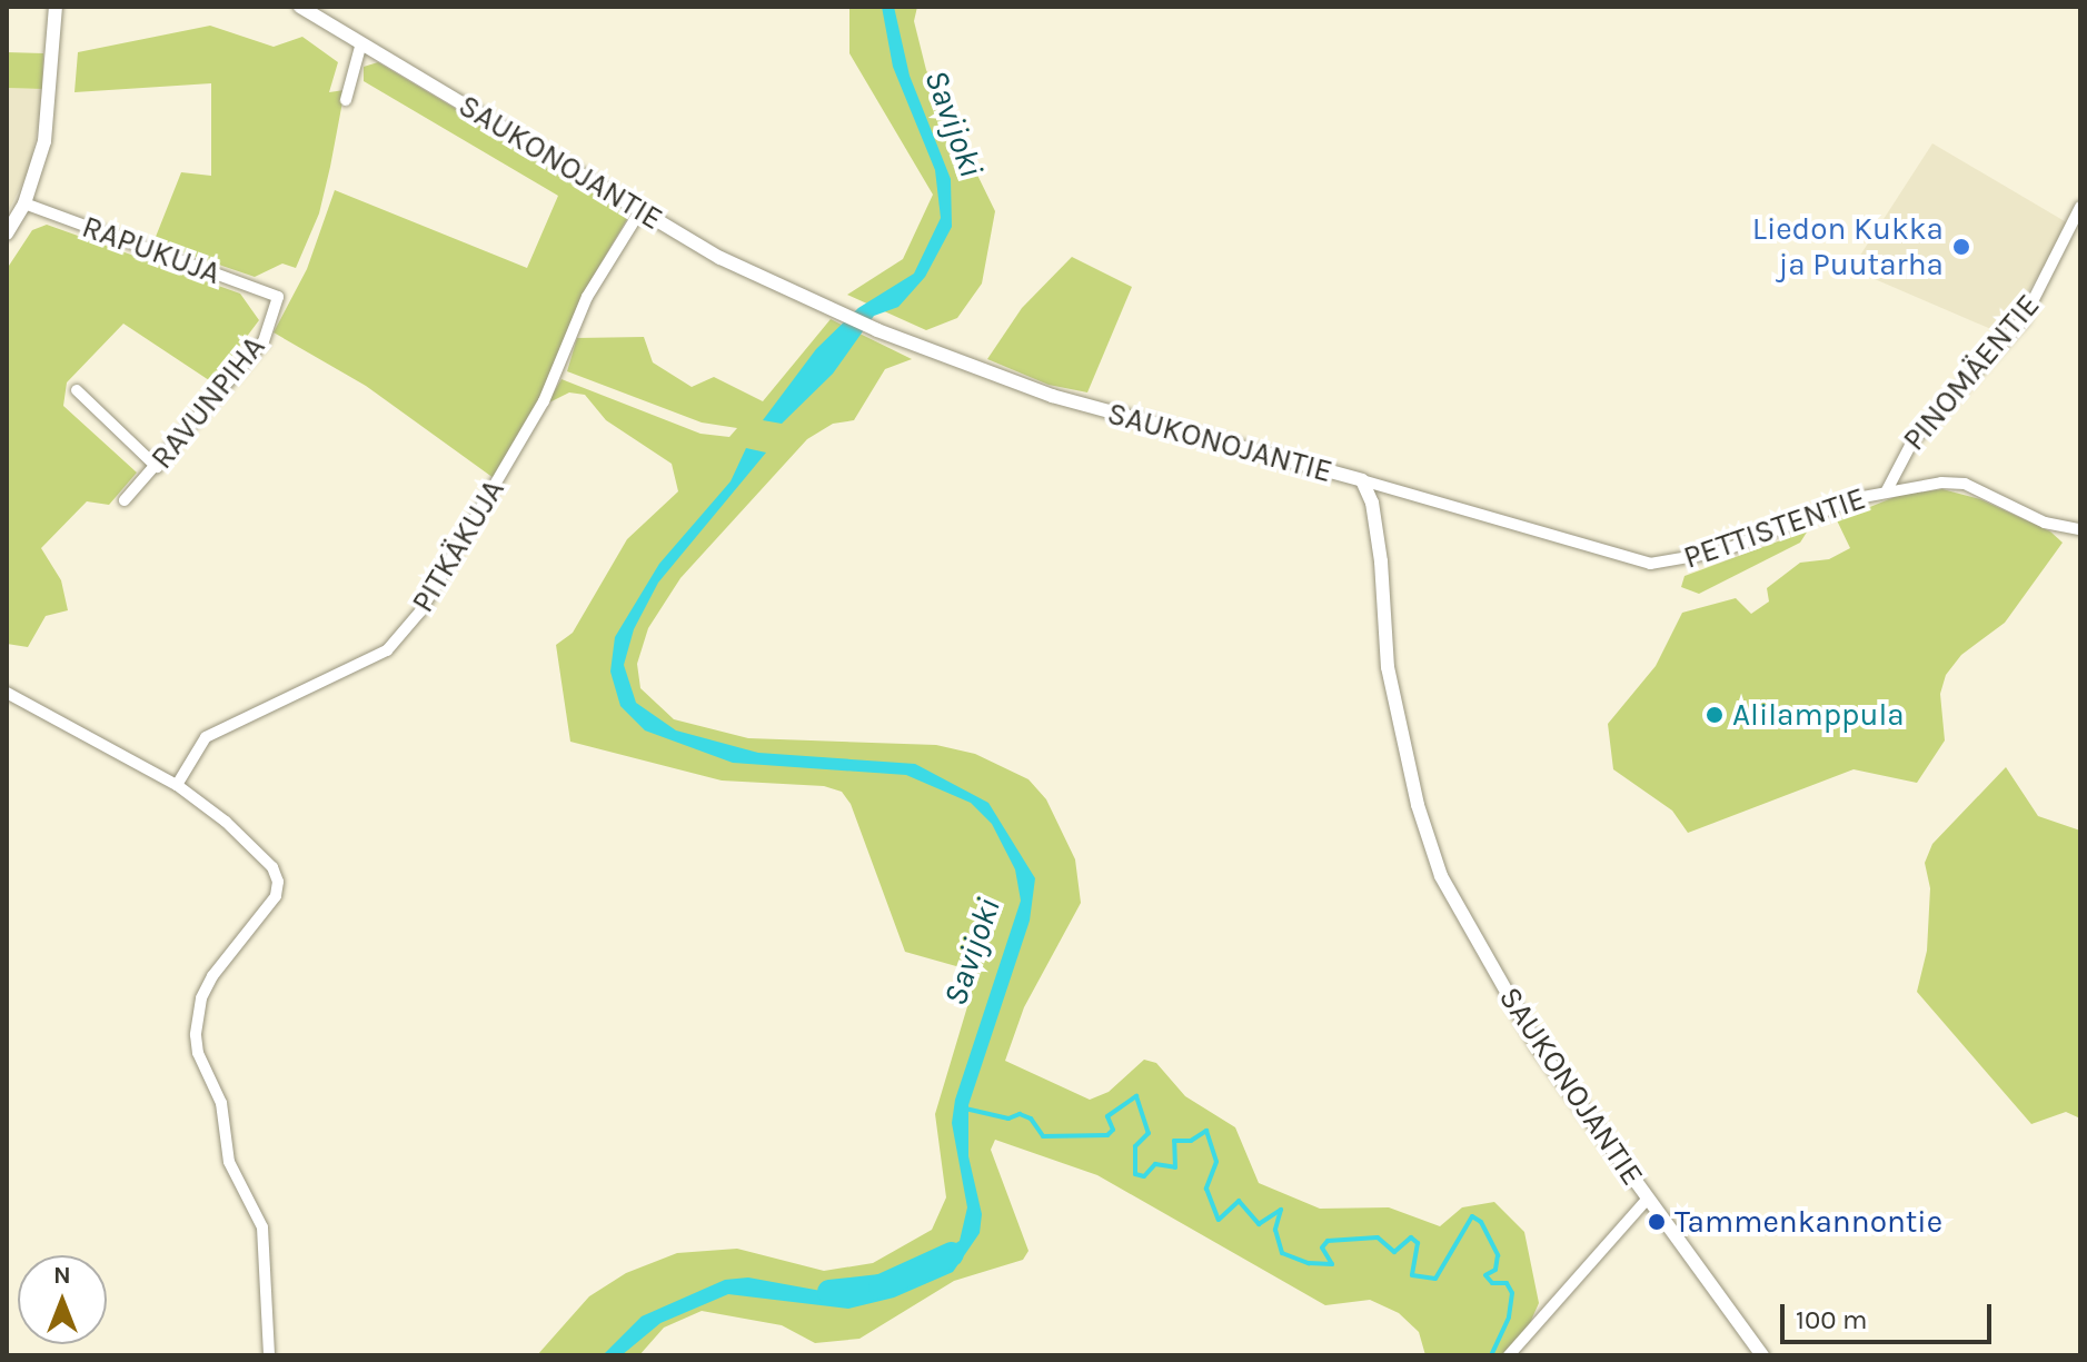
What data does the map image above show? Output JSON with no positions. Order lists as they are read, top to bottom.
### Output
{
  "streets": {
    "street": [
      "SAUKONOJANTIE",
      "RAPUKUJA",
      "PINOMÄENTIE",
      "RAVUNPIHA",
      "PETTISTENTIE",
      "PITKÄKUJA"
    ]
  },
  "crossings": [
    ["SAUKONOJANTIE", "PETTISTENTIE"],
    ["SAUKONOJANTIE", "PITKÄKUJA"],
    ["RAPUKUJA", "RAVUNPIHA"],
    ["PINOMÄENTIE", "PETTISTENTIE"]
  ],
  "water": ["Savijoki"],
  "places": ["Liedon Kukka ja Puutarha", "Alilamppula", "Tammenkannontie"],
  "scale_bar": "100 m",
  "north": "top"
}
